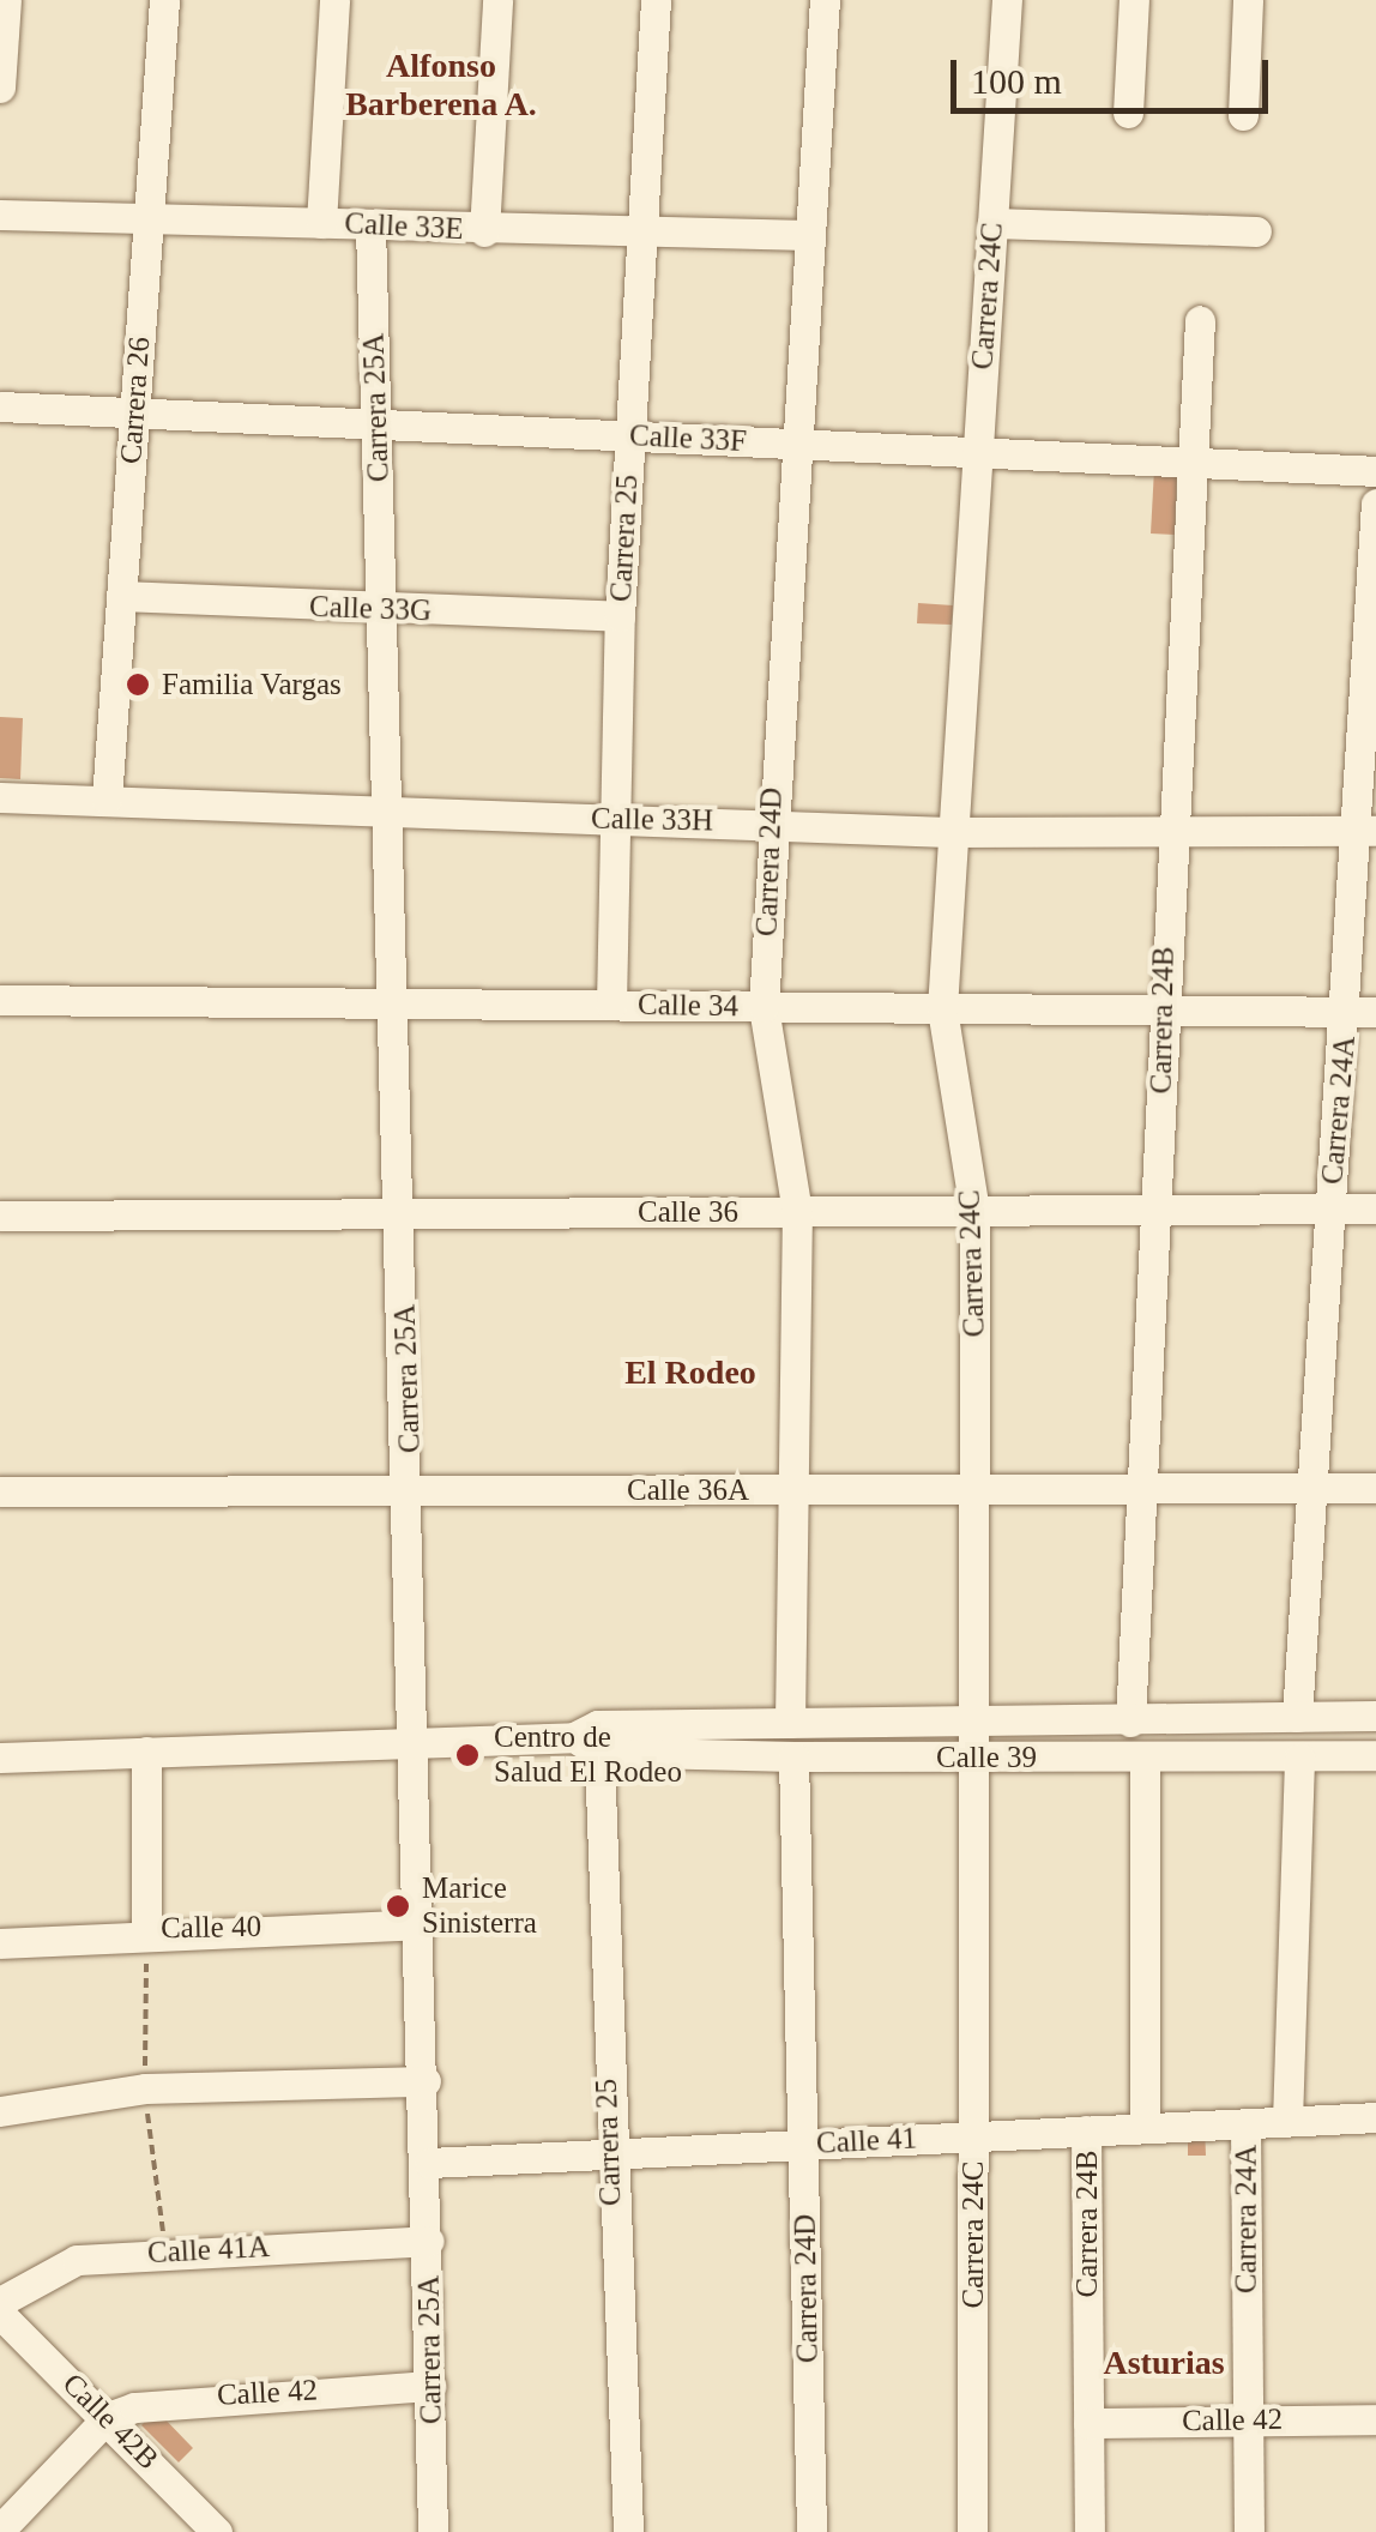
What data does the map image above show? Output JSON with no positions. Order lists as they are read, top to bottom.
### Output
{
  "streets": {
    "street": [
      "Calle 33E",
      "Carrera 24C",
      "Carrera 26",
      "Carrera 25A",
      "Calle 33F",
      "Carrera 25",
      "Calle 33G",
      "Calle 33H",
      "Carrera 24D",
      "Calle 34",
      "Carrera 24B",
      "Carrera 24A",
      "Calle 36",
      "Calle 36A",
      "Calle 39",
      "Calle 40",
      "Calle 41",
      "Calle 41A",
      "Calle 42",
      "Calle 42B"
    ]
  },
  "crossings": [
    ["Calle 33E", "Carrera 26"],
    ["Calle 33E", "Carrera 25A"],
    ["Calle 33E", "Carrera 25"],
    ["Calle 33E", "Carrera 24D"],
    ["Carrera 24C", "Calle 33F"],
    ["Carrera 24C", "Calle 33H"],
    ["Carrera 24C", "Calle 34"],
    ["Carrera 24C", "Calle 36"],
    ["Carrera 24C", "Calle 36A"],
    ["Carrera 24C", "Calle 39"],
    ["Carrera 24C", "Calle 41"],
    ["Carrera 26", "Calle 33F"],
    ["Carrera 26", "Calle 33G"],
    ["Carrera 26", "Calle 33H"],
    ["Carrera 25A", "Calle 33F"],
    ["Carrera 25A", "Calle 33G"],
    ["Carrera 25A", "Calle 33H"],
    ["Carrera 25A", "Calle 34"],
    ["Carrera 25A", "Calle 36"],
    ["Carrera 25A", "Calle 36A"],
    ["Carrera 25A", "Calle 39"],
    ["Carrera 25A", "Calle 40"],
    ["Carrera 25A", "Calle 41"],
    ["Carrera 25A", "Calle 41A"],
    ["Carrera 25A", "Calle 42"],
    ["Calle 33F", "Carrera 25"],
    ["Calle 33F", "Carrera 24D"],
    ["Calle 33F", "Carrera 24B"],
    ["Carrera 25", "Calle 33G"],
    ["Carrera 25", "Calle 33H"],
    ["Carrera 25", "Calle 34"],
    ["Carrera 25", "Calle 39"],
    ["Carrera 25", "Calle 41"],
    ["Calle 33H", "Carrera 24D"],
    ["Calle 33H", "Carrera 24B"],
    ["Calle 33H", "Carrera 24A"],
    ["Carrera 24D", "Calle 34"],
    ["Carrera 24D", "Calle 36"],
    ["Carrera 24D", "Calle 36A"],
    ["Carrera 24D", "Calle 39"],
    ["Carrera 24D", "Calle 41"],
    ["Calle 34", "Carrera 24B"],
    ["Calle 34", "Carrera 24A"],
    ["Carrera 24B", "Calle 36"],
    ["Carrera 24B", "Calle 36A"],
    ["Carrera 24B", "Calle 39"],
    ["Carrera 24B", "Calle 41"],
    ["Carrera 24B", "Calle 42"],
    ["Carrera 24A", "Calle 36"],
    ["Carrera 24A", "Calle 36A"],
    ["Carrera 24A", "Calle 39"],
    ["Carrera 24A", "Calle 41"],
    ["Carrera 24A", "Calle 42"],
    ["Calle 42", "Calle 42B"]
  ],
  "districts": ["Alfonso Barberena A.", "El Rodeo", "Asturias"],
  "places": ["Familia Vargas", "Centro de Salud El Rodeo", "Marice Sinisterra"],
  "scale_bar": "100 m"
}
